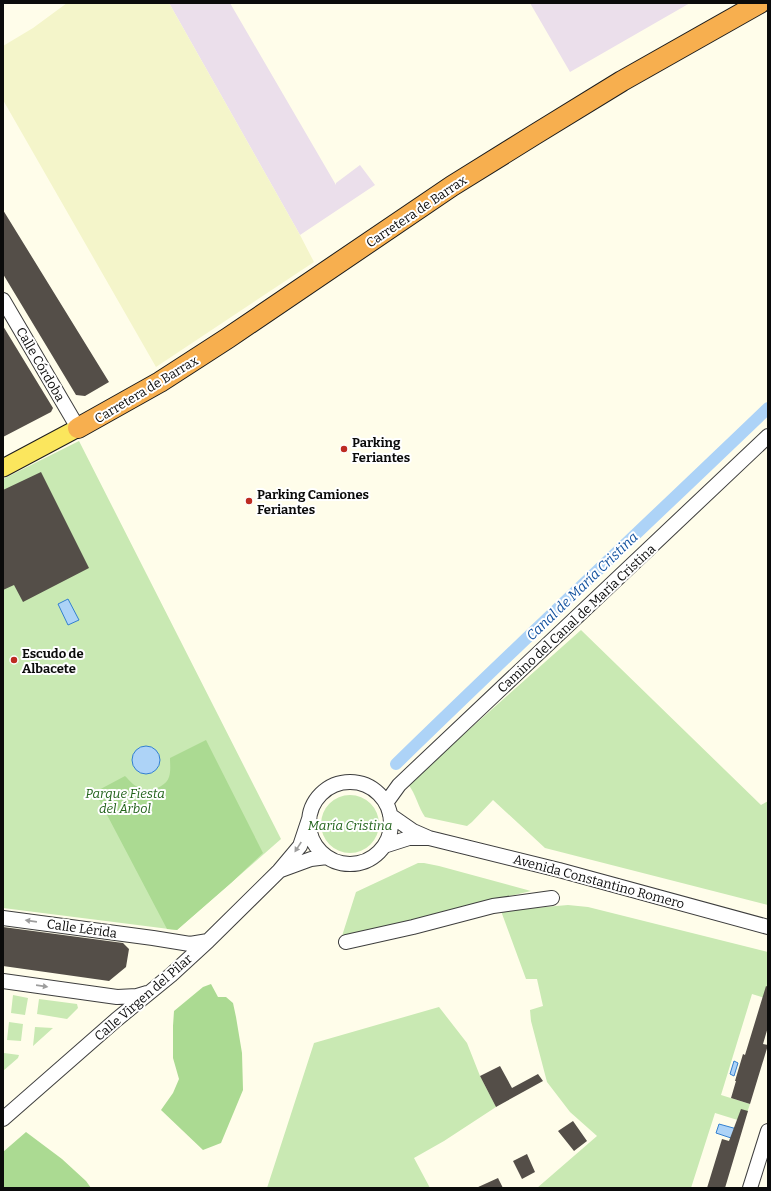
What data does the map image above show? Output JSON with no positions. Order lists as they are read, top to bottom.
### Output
{
  "streets": {
    "highway": ["Carretera de Barrax"],
    "street": [
      "Calle Córdoba",
      "Camino del Canal de María Cristina",
      "Avenida Constantino Romero",
      "Calle Lérida",
      "Calle Virgen del Pilar"
    ]
  },
  "crossings": [
    ["Carretera de Barrax", "Calle Córdoba"],
    ["Camino del Canal de María Cristina", "Avenida Constantino Romero"],
    ["Camino del Canal de María Cristina", "Calle Virgen del Pilar"],
    ["Avenida Constantino Romero", "Calle Virgen del Pilar"],
    ["Calle Lérida", "Calle Virgen del Pilar"]
  ],
  "water": ["Canal de María Cristina"],
  "parks": ["Parque Fiesta del Árbol", "María Cristina"],
  "places": ["Parking Feriantes", "Parking Camiones Feriantes", "Escudo de Albacete"]
}
